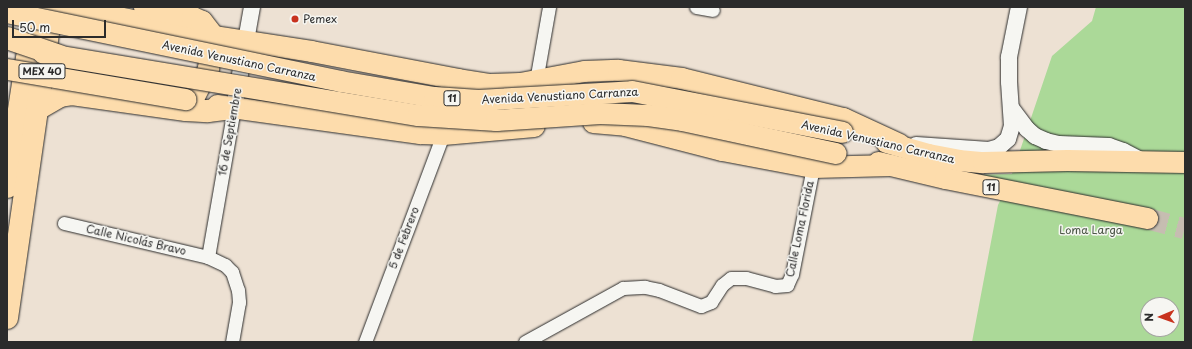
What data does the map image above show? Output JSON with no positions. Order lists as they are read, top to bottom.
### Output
{
  "streets": {
    "highway": ["MEX 40"],
    "main road": ["Avenida Venustiano Carranza", "11"],
    "street": [
      "16 de Septiembre",
      "Calle Loma Florida",
      "5 de Febrero",
      "Calle Nicolás Bravo"
    ]
  },
  "crossings": [
    ["16 de Septiembre", "Calle Nicolás Bravo"]
  ],
  "parks": ["Loma Larga"],
  "places": ["Pemex"],
  "scale_bar": "50 m",
  "north": "left"
}
